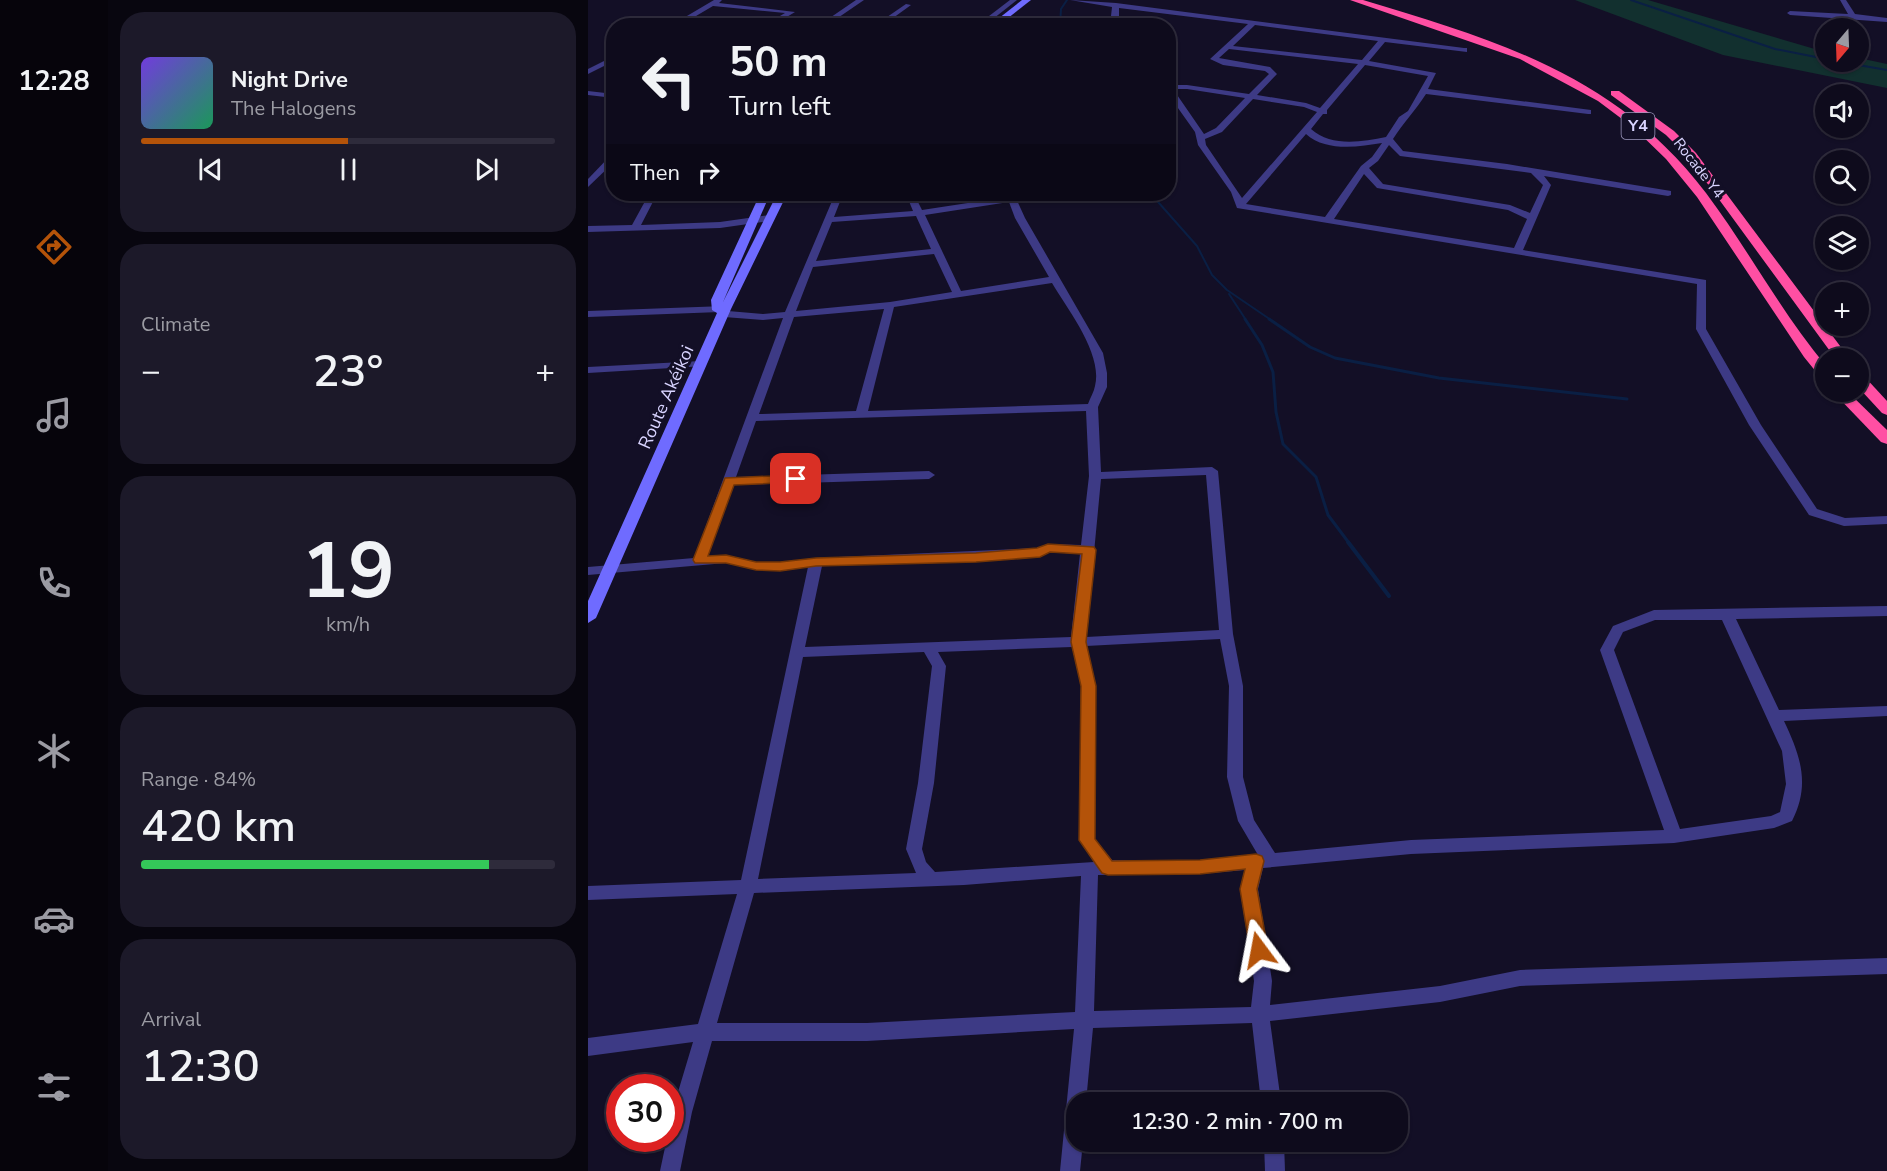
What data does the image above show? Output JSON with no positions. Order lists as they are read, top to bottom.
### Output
{
  "streets": {
    "highway": ["Y4", "Rocade Y4"],
    "street": ["Route Akéikoi"]
  },
  "north": "bottom",
  "page": {
    "tabs": "12:28",
    "map_buttons": ["+", "−"],
    "turn": ["50 m", "Turn left"],
    "song": ["Night Drive", "The Halogens"],
    "then": "Then",
    "tile": [
      "Climate",
      ["19", "km/h"],
      ["Range · 84%", "420 km"],
      ["Arrival", "12:30"]
    ],
    "heat": ["−", "23°", "+"],
    "limit": "30",
    "trip": "12:30 · 2 min · 700 m"
  }
}
